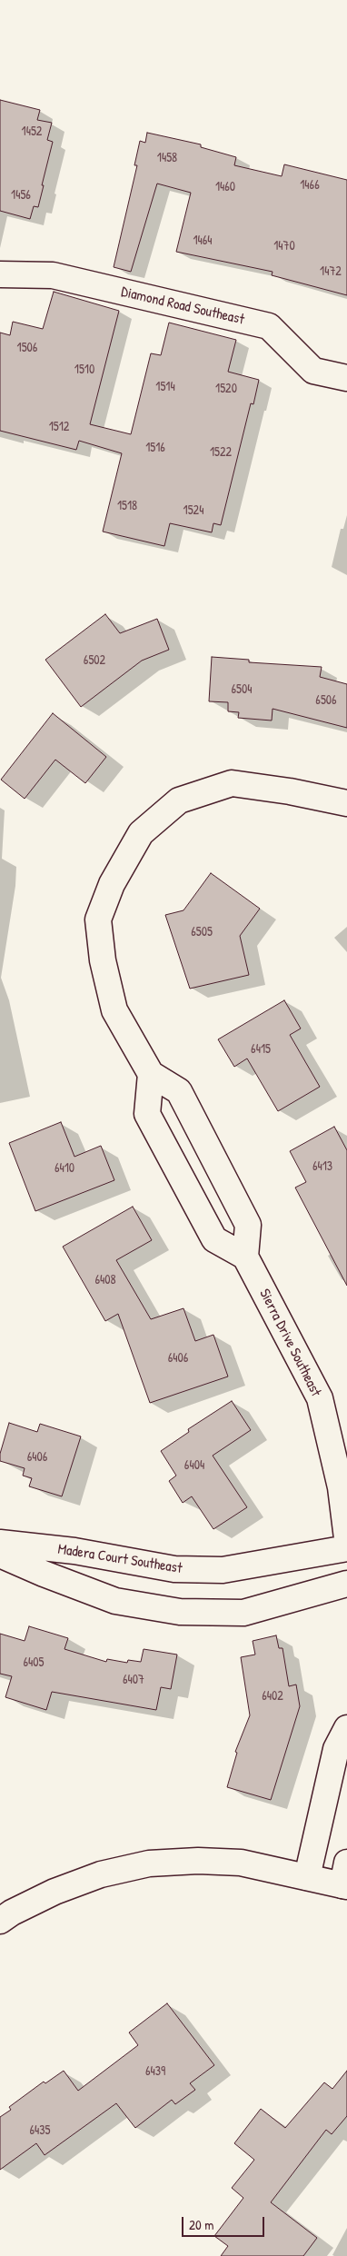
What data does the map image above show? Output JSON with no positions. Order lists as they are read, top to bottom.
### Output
{
  "streets": {
    "street": ["Diamond Road Southeast", "Sierra Drive Southeast", "Madera Court Southeast"]
  },
  "house_numbers": [
    "1452",
    "1458",
    "1466",
    "1460",
    "1456",
    "1464",
    "1470",
    "1472",
    "1506",
    "1510",
    "1514",
    "1520",
    "1512",
    "1516",
    "1522",
    "1518",
    "1524",
    "6502",
    "6504",
    "6506",
    "6505",
    "6415",
    "6413",
    "6410",
    "6408",
    "6406",
    "6406",
    "6404",
    "6405",
    "6407",
    "6402",
    "6439",
    "6435"
  ],
  "scale_bar": "20 m"
}
